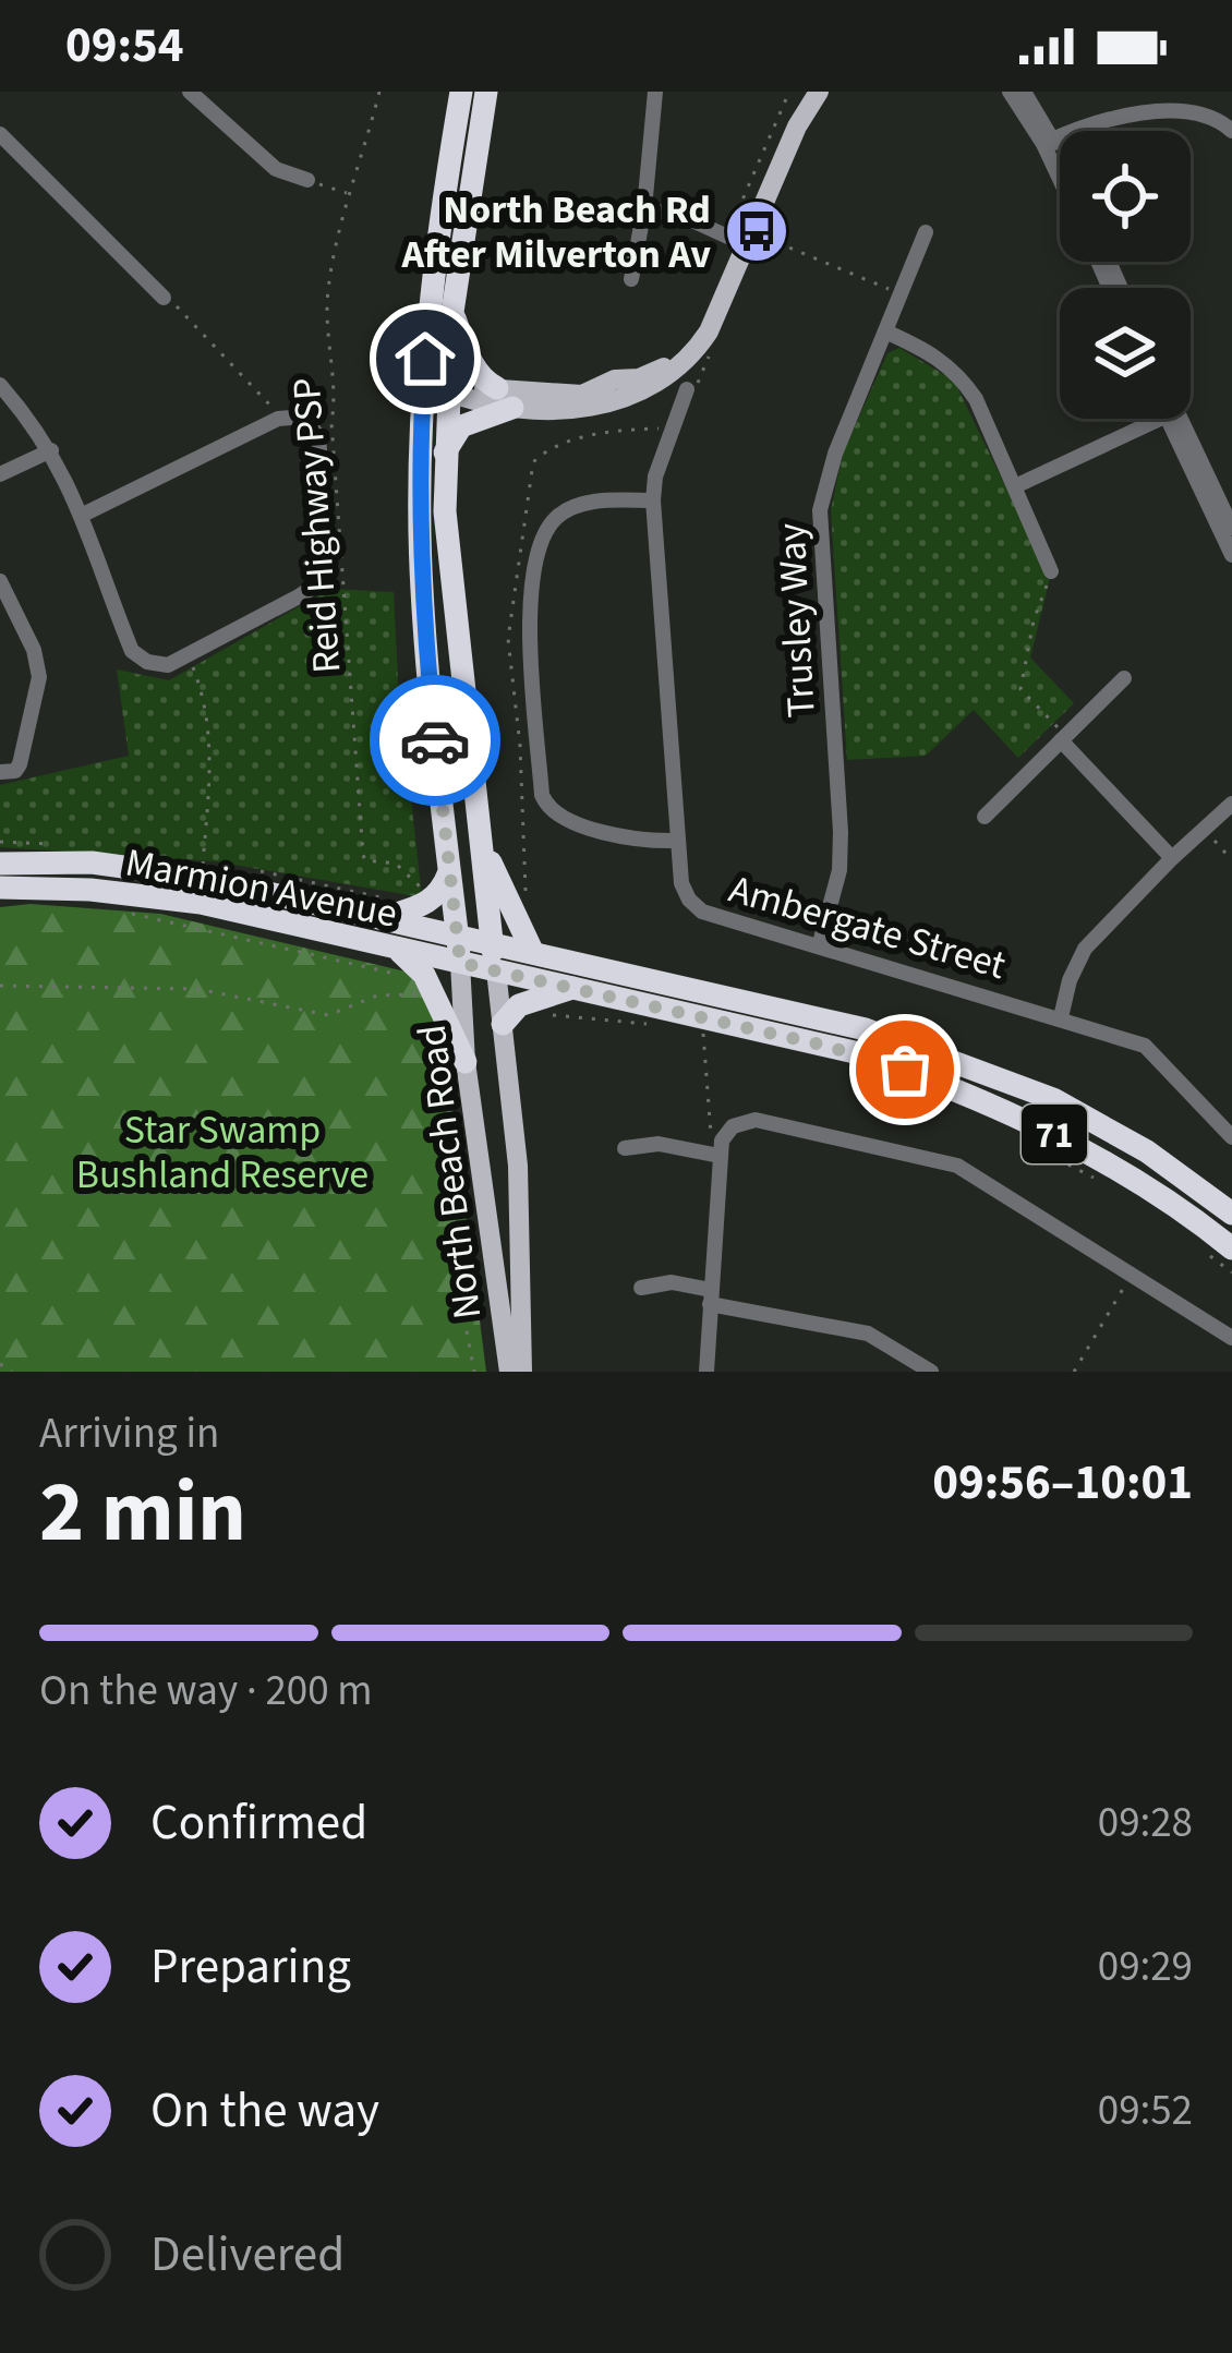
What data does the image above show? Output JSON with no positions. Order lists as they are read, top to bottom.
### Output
{
  "streets": {
    "highway": ["Marmion Avenue", "71"],
    "main road": ["North Beach Road"],
    "street": ["Trusley Way", "Ambergate Street"],
    "path": ["Reid Highway PSP"]
  },
  "crossings": [
    ["Trusley Way", "Ambergate Street"],
    ["Marmion Avenue", "North Beach Road"]
  ],
  "parks": ["Star Swamp Bushland Reserve"],
  "places": {
    "bus stop": ["North Beach Rd After Milverton Av"]
  },
  "page": {
    "status": "09:54",
    "heading": ["2 min", "Arriving in", "09:56–10:01"],
    "bar": "On the way · 200 m",
    "list": [
      ["Confirmed", "09:28"],
      ["Preparing", "09:29"],
      ["On the way", "09:52"],
      "Delivered"
    ]
  }
}
